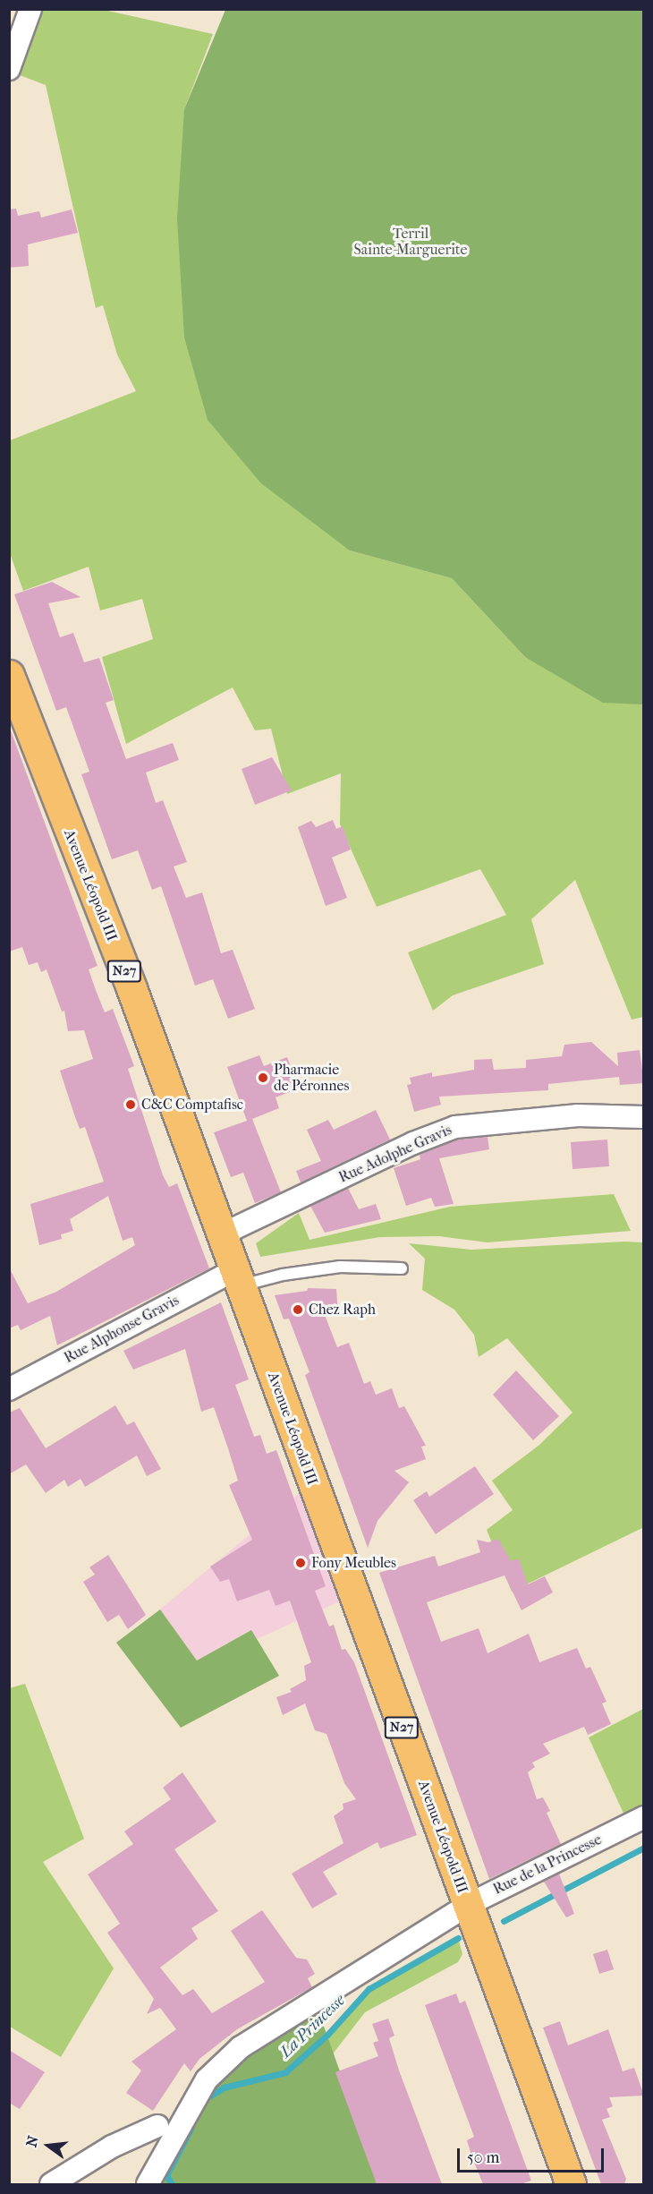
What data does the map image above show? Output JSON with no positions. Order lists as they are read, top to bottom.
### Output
{
  "streets": {
    "main road": ["Avenue Léopold III", "N27"],
    "street": ["Rue Adolphe Gravis", "Rue Alphonse Gravis", "Rue de la Princesse"]
  },
  "crossings": [
    ["Avenue Léopold III", "Rue Adolphe Gravis"],
    ["Avenue Léopold III", "Rue Alphonse Gravis"],
    ["Avenue Léopold III", "Rue de la Princesse"]
  ],
  "water": ["La Princesse"],
  "parks": ["Terril Sainte-Marguerite"],
  "places": [
    "Pharmacie de Péronnes",
    "C&C Comptafisc",
    "Chez Raph",
    "Fony Meubles"
  ],
  "scale_bar": "50 m",
  "north": "left"
}
